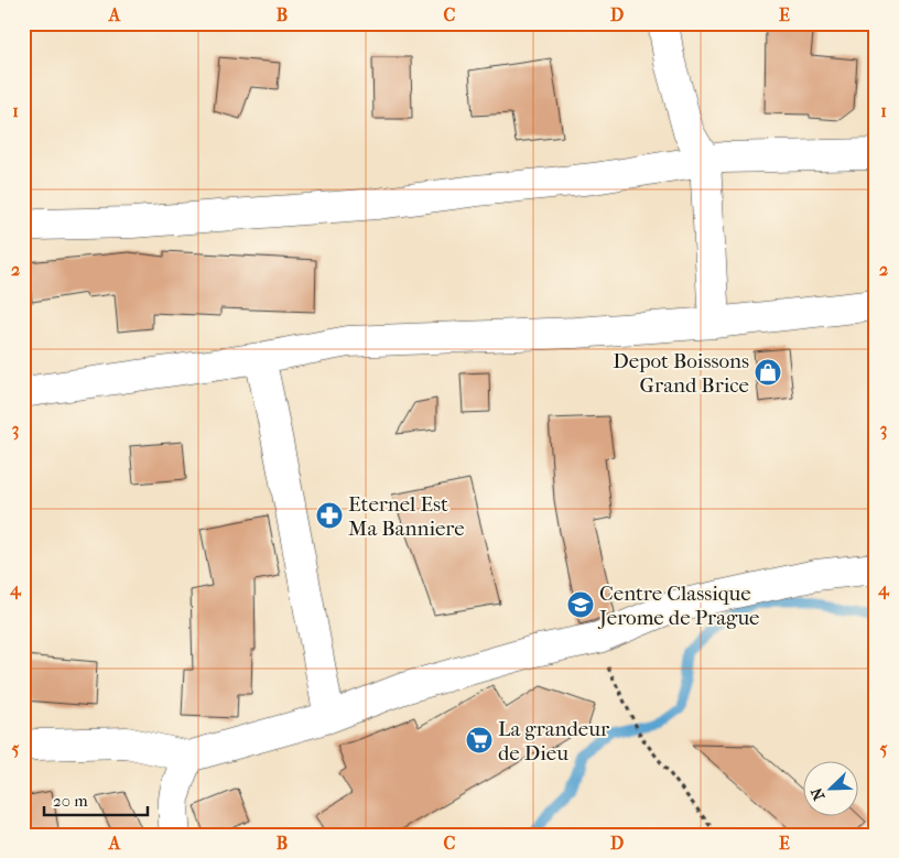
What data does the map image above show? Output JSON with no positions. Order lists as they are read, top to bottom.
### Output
{
  "places": {
    "shop": ["Depot Boissons Grand Brice"],
    "pharmacy": ["Eternel Est Ma Banniere"],
    "school or university": ["Centre Classique Jerome de Prague"],
    "supermarket": ["La grandeur de Dieu"]
  },
  "scale_bar": "20 m",
  "north": "bottom left",
  "grid": {
    "columns": [
      "A",
      "B",
      "C",
      "D",
      "E"
    ],
    "rows": [
      "1",
      "2",
      "3",
      "4",
      "5"
    ]
  }
}
